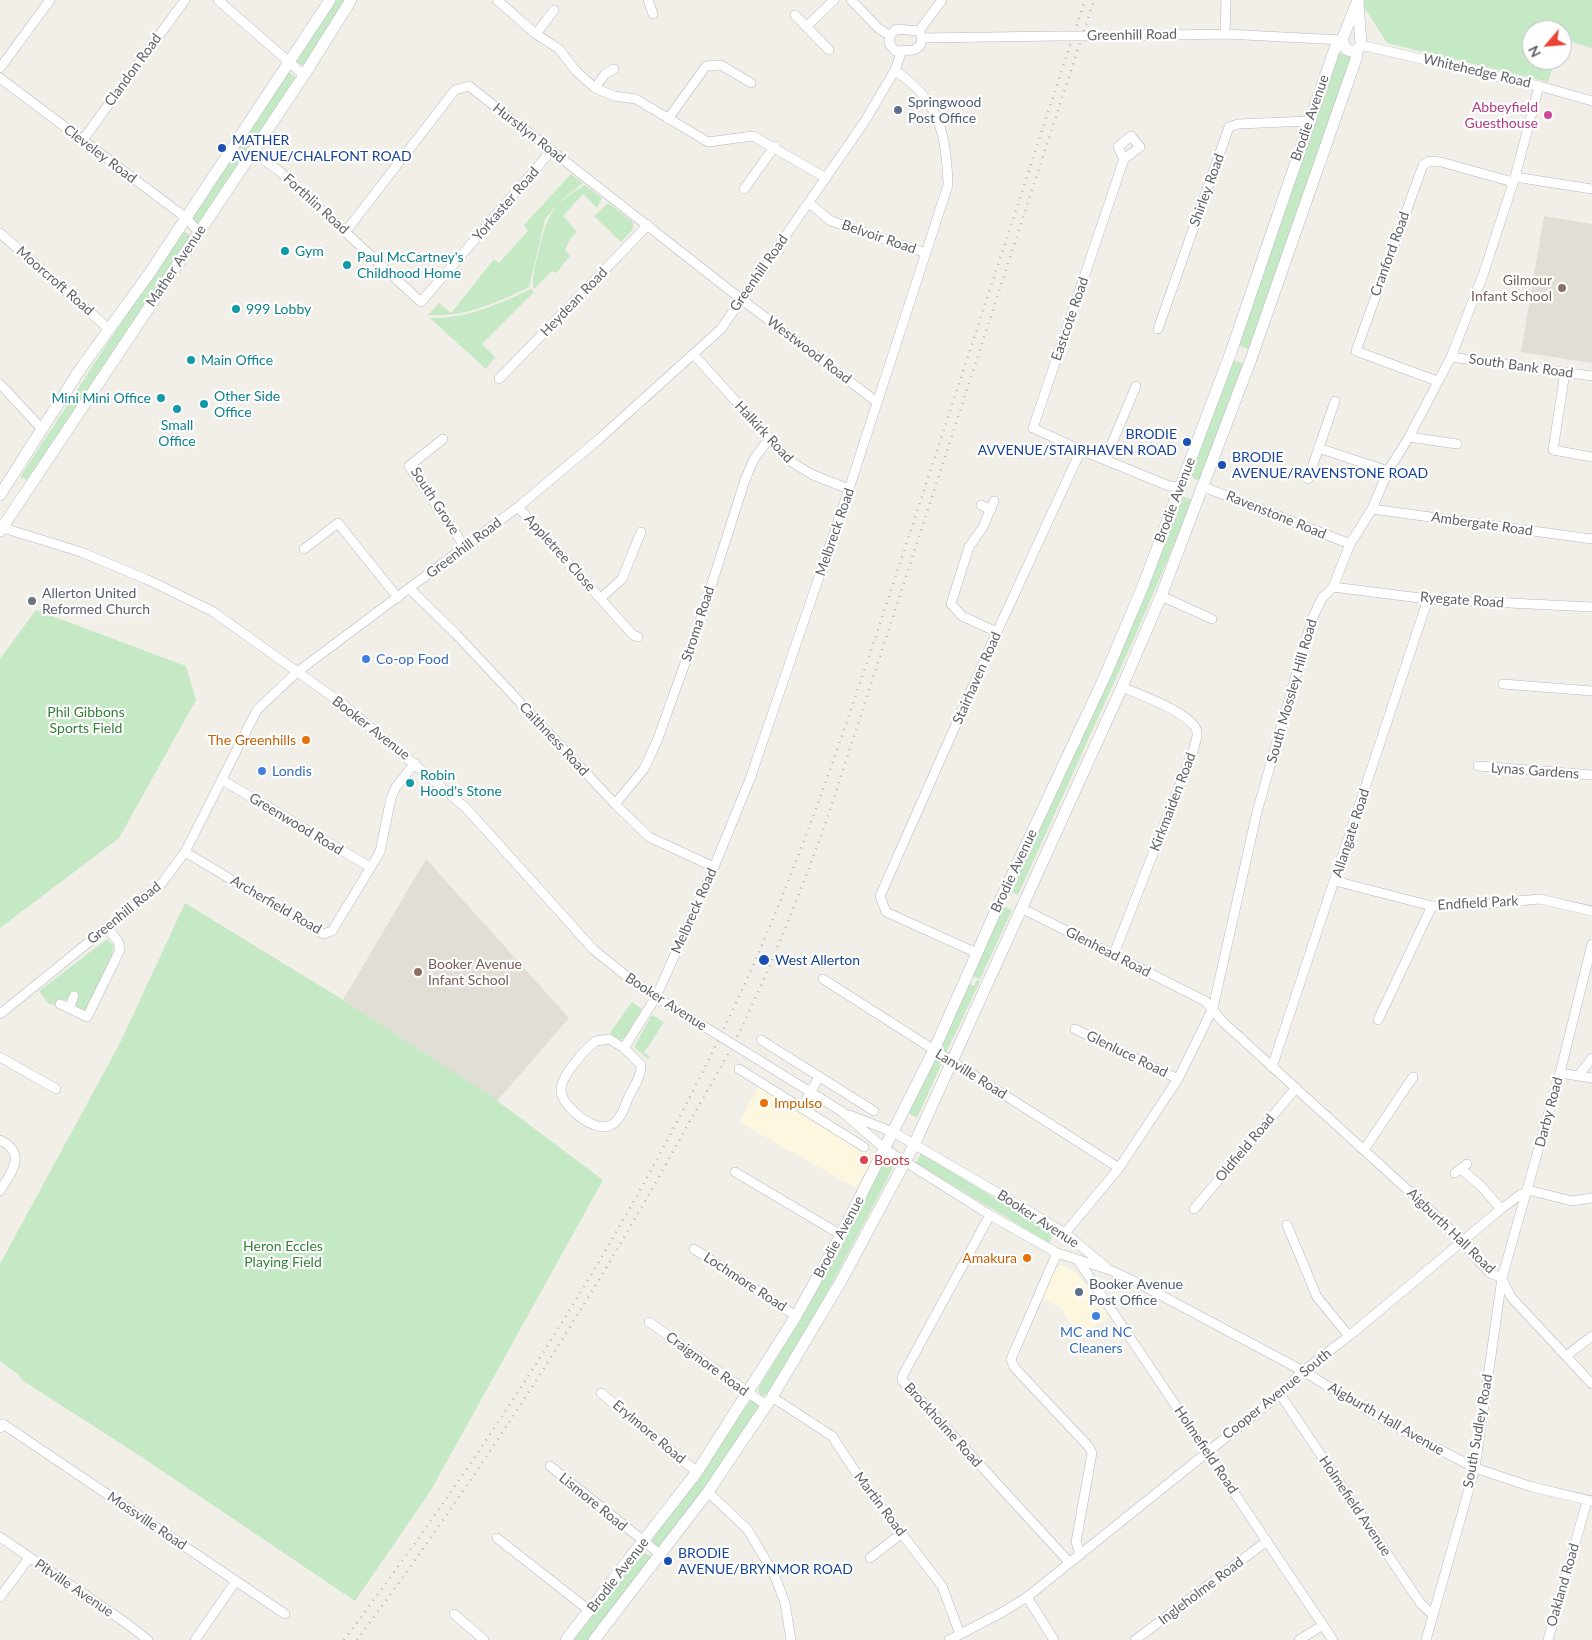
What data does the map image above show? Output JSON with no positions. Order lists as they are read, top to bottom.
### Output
{
  "streets": {
    "street": [
      "Greenhill Road",
      "Clandon Road",
      "Whitehedge Road",
      "Brodie Avenue",
      "Hurstlyn Road",
      "Cleveley Road",
      "Shirley Road",
      "Forthlin Road",
      "Yorkaster Road",
      "Belvoir Road",
      "Cranford Road",
      "Mather Avenue",
      "Moorcroft Road",
      "Heydean Road",
      "Eastcote Road",
      "Westwood Road",
      "South Bank Road",
      "Halkirk Road",
      "South Grove",
      "Ravenstone Road",
      "Ambergate Road",
      "Melbreck Road",
      "Appletree Close",
      "Ryegate Road",
      "Stroma Road",
      "Stairhaven Road",
      "South Mossley Hill Road",
      "Booker Avenue",
      "Caithness Road",
      "Lynas Gardens",
      "Kirkmaiden Road",
      "Greenwood Road",
      "Allangate Road",
      "Endfield Park",
      "Archerfield Road",
      "Glenhead Road",
      "Glenluce Road",
      "Lanville Road",
      "Darby Road",
      "Oldfield Road",
      "Aigburth Hall Road",
      "Lochmore Road",
      "Craigmore Road",
      "Cooper Avenue South",
      "Aigburth Hall Avenue",
      "Brockholme Road",
      "South Sudley Road",
      "Erylmore Road",
      "Holmefield Road",
      "Lismore Road",
      "Martin Road",
      "Holmefield Avenue",
      "Mossville Road",
      "Oakland Road",
      "Pitville Avenue",
      "Ingleholme Road"
    ]
  },
  "crossings": [
    ["Greenhill Road", "Brodie Avenue"],
    ["Greenhill Road", "Hurstlyn Road"],
    ["Greenhill Road", "Belvoir Road"],
    ["Greenhill Road", "Westwood Road"],
    ["Greenhill Road", "Halkirk Road"],
    ["Greenhill Road", "South Grove"],
    ["Greenhill Road", "Melbreck Road"],
    ["Greenhill Road", "Appletree Close"],
    ["Greenhill Road", "Booker Avenue"],
    ["Greenhill Road", "Caithness Road"],
    ["Greenhill Road", "Greenwood Road"],
    ["Greenhill Road", "Archerfield Road"],
    ["Clandon Road", "Cleveley Road"],
    ["Whitehedge Road", "Brodie Avenue"],
    ["Whitehedge Road", "South Mossley Hill Road"],
    ["Brodie Avenue", "Shirley Road"],
    ["Brodie Avenue", "Ravenstone Road"],
    ["Brodie Avenue", "Stairhaven Road"],
    ["Brodie Avenue", "Booker Avenue"],
    ["Brodie Avenue", "Kirkmaiden Road"],
    ["Brodie Avenue", "Glenhead Road"],
    ["Brodie Avenue", "Lanville Road"],
    ["Brodie Avenue", "Lochmore Road"],
    ["Brodie Avenue", "Craigmore Road"],
    ["Brodie Avenue", "Erylmore Road"],
    ["Brodie Avenue", "Lismore Road"],
    ["Brodie Avenue", "Martin Road"],
    ["Hurstlyn Road", "Forthlin Road"],
    ["Hurstlyn Road", "Yorkaster Road"],
    ["Hurstlyn Road", "Heydean Road"],
    ["Hurstlyn Road", "Westwood Road"],
    ["Cleveley Road", "Mather Avenue"],
    ["Forthlin Road", "Yorkaster Road"],
    ["Forthlin Road", "Mather Avenue"],
    ["Belvoir Road", "Melbreck Road"],
    ["Cranford Road", "South Mossley Hill Road"],
    ["Mather Avenue", "Moorcroft Road"],
    ["Mather Avenue", "Booker Avenue"],
    ["Eastcote Road", "Stairhaven Road"],
    ["Westwood Road", "Melbreck Road"],
    ["South Bank Road", "South Mossley Hill Road"],
    ["Halkirk Road", "Melbreck Road"],
    ["Halkirk Road", "Stroma Road"],
    ["Ravenstone Road", "South Mossley Hill Road"],
    ["Ambergate Road", "South Mossley Hill Road"],
    ["Melbreck Road", "Booker Avenue"],
    ["Melbreck Road", "Caithness Road"],
    ["Ryegate Road", "South Mossley Hill Road"],
    ["Ryegate Road", "Allangate Road"],
    ["Stroma Road", "Caithness Road"],
    ["South Mossley Hill Road", "Booker Avenue"],
    ["South Mossley Hill Road", "Glenhead Road"],
    ["South Mossley Hill Road", "Glenluce Road"],
    ["South Mossley Hill Road", "Lanville Road"],
    ["South Mossley Hill Road", "Aigburth Hall Road"],
    ["Booker Avenue", "Archerfield Road"],
    ["Booker Avenue", "Aigburth Hall Avenue"],
    ["Booker Avenue", "Brockholme Road"],
    ["Booker Avenue", "Holmefield Road"],
    ["Kirkmaiden Road", "Glenhead Road"],
    ["Greenwood Road", "Archerfield Road"],
    ["Allangate Road", "Endfield Park"],
    ["Allangate Road", "Aigburth Hall Road"],
    ["Glenhead Road", "Aigburth Hall Road"],
    ["Darby Road", "Aigburth Hall Road"],
    ["Darby Road", "Cooper Avenue South"],
    ["Darby Road", "South Sudley Road"],
    ["Oldfield Road", "Aigburth Hall Road"],
    ["Aigburth Hall Road", "Cooper Avenue South"],
    ["Aigburth Hall Road", "South Sudley Road"],
    ["Craigmore Road", "Martin Road"],
    ["Cooper Avenue South", "Aigburth Hall Avenue"],
    ["Cooper Avenue South", "Brockholme Road"],
    ["Cooper Avenue South", "Holmefield Road"],
    ["Cooper Avenue South", "Martin Road"],
    ["Cooper Avenue South", "Holmefield Avenue"],
    ["Aigburth Hall Avenue", "South Sudley Road"],
    ["Aigburth Hall Avenue", "Oakland Road"],
    ["South Sudley Road", "Holmefield Avenue"],
    ["Holmefield Road", "Ingleholme Road"]
  ],
  "parks": ["Phil Gibbons Sports Field", "Heron Eccles Playing Field"],
  "places": [
    "Springwood Post Office",
    "Abbeyfield Guesthouse",
    "MATHER AVENUE/CHALFONT ROAD",
    "Gym",
    "Paul McCartney's Childhood Home",
    "Gilmour Infant School",
    "999 Lobby",
    "Main Office",
    "Mini Mini Office",
    "Other Side Office",
    "Small Office",
    "BRODIE AVVENUE/STAIRHAVEN ROAD",
    "BRODIE AVENUE/RAVENSTONE ROAD",
    "Allerton United Reformed Church",
    "Co-op Food",
    "The Greenhills",
    "Londis",
    "Robin Hood's Stone",
    "West Allerton",
    "Booker Avenue Infant School",
    "Impulso",
    "Boots",
    "Amakura",
    "Booker Avenue Post Office",
    "MC and NC Cleaners",
    "BRODIE AVENUE/BRYNMOR ROAD"
  ],
  "north": "bottom left"
}
